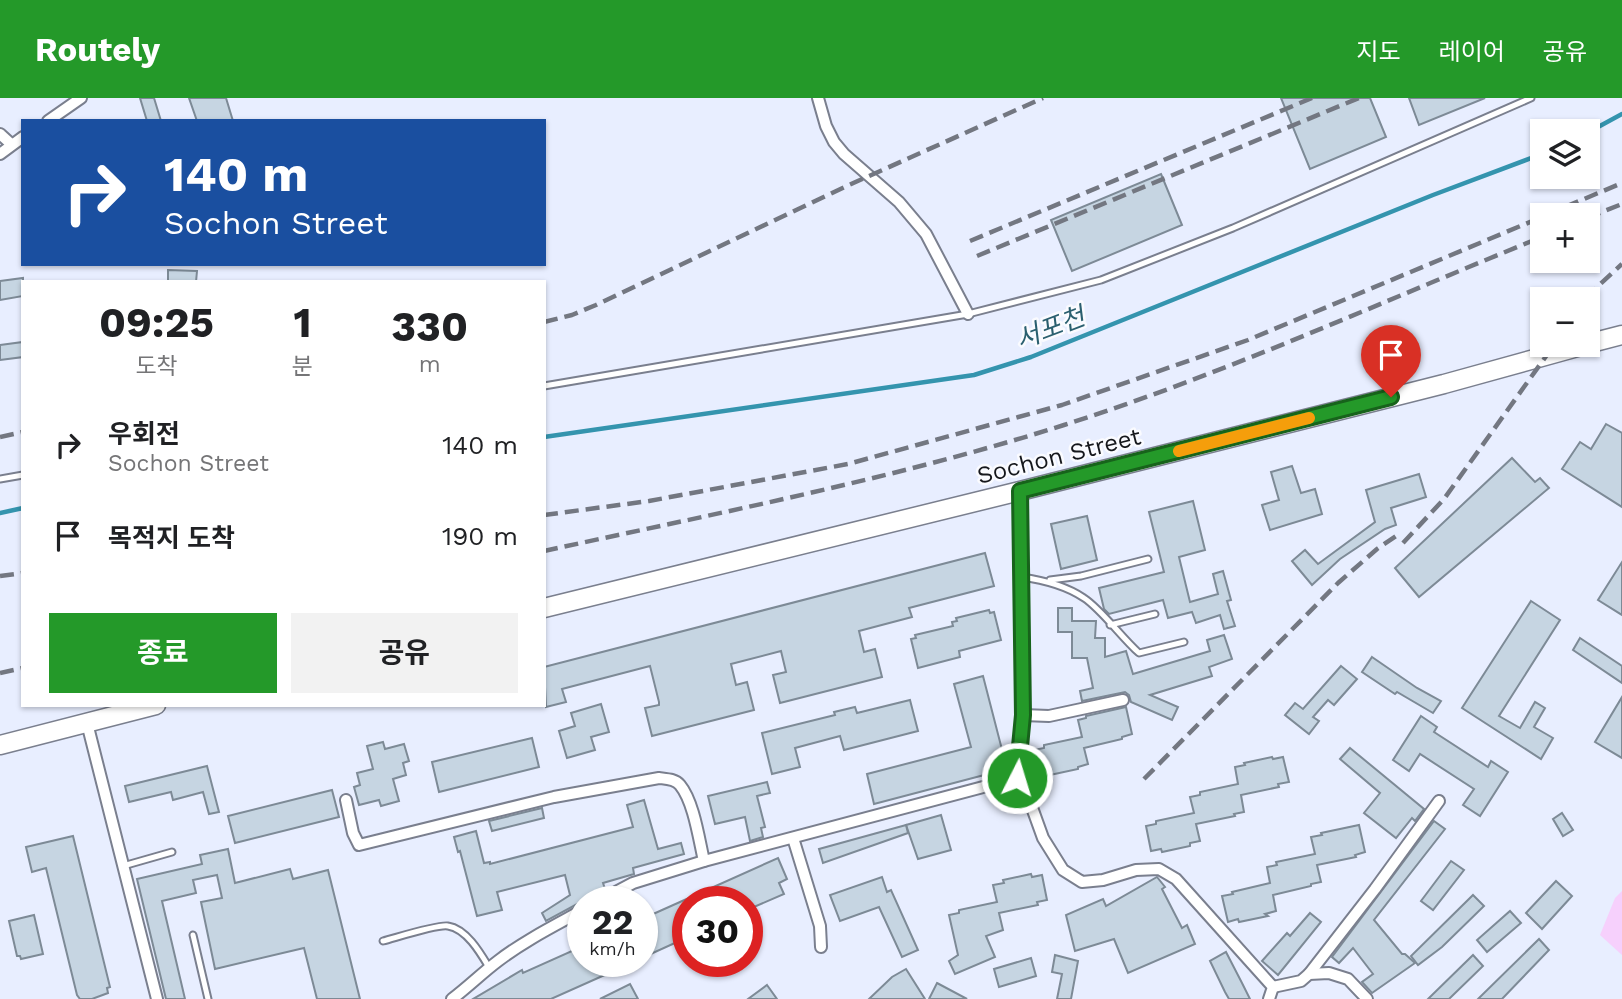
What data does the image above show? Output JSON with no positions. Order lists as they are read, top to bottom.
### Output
{
  "streets": {
    "main road": ["Sochon Street"]
  },
  "water": ["서포천"],
  "page": {
    "header": "Routely",
    "nav": ["지도", "레이어", "공유"],
    "map_buttons": ["+", "−"],
    "turn": ["140 m", "Sochon Street"],
    "eta": [
      "09:25",
      "도착",
      "1",
      "분",
      "330",
      "m"
    ],
    "list": [
      {
        "name": "우회전",
        "note": "Sochon Street",
        "value": "140 m"
      },
      {
        "name": "목적지 도착",
        "value": "190 m"
      }
    ],
    "buttons": ["종료", "공유"],
    "speed": "22 km/h",
    "limit": "30"
  }
}
